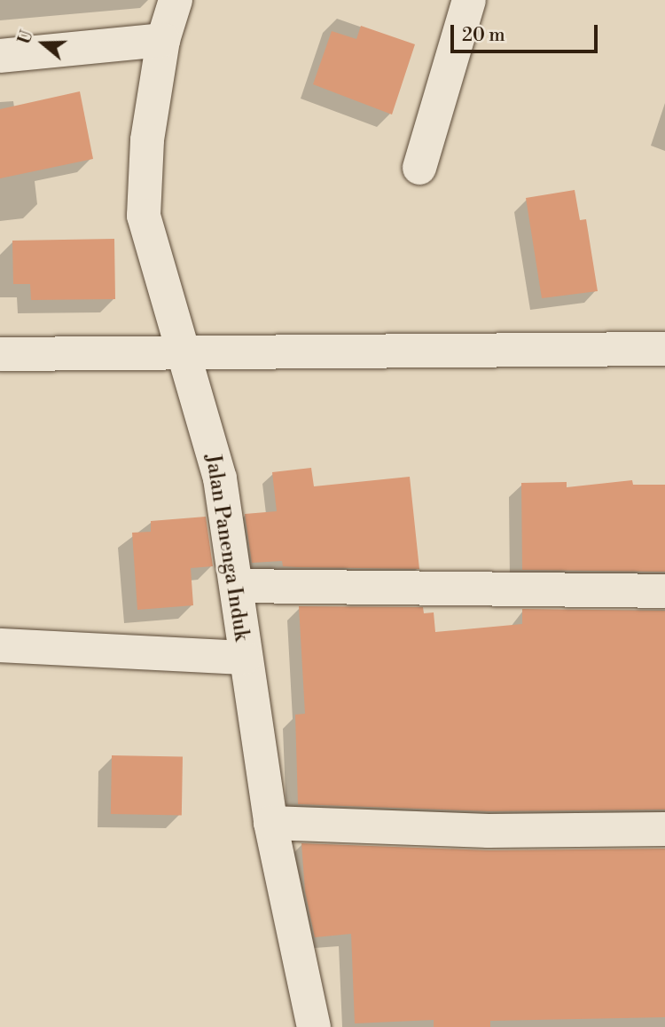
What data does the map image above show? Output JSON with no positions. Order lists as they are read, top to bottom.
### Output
{
  "streets": {
    "street": ["Jalan Panenga Induk"]
  },
  "scale_bar": "20 m",
  "north": "left"
}
